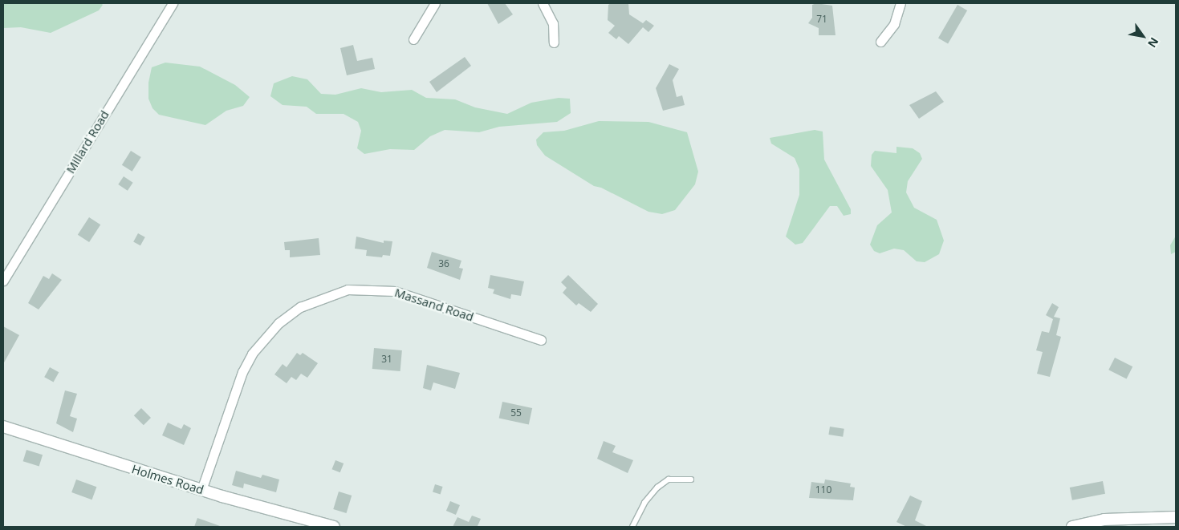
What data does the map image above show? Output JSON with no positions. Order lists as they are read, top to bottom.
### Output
{
  "streets": {
    "street": ["Millard Road", "Massand Road", "Holmes Road"]
  },
  "crossings": [
    ["Massand Road", "Holmes Road"]
  ],
  "house_numbers": [
    "71",
    "36",
    "31",
    "55",
    "110"
  ],
  "north": "bottom right"
}
